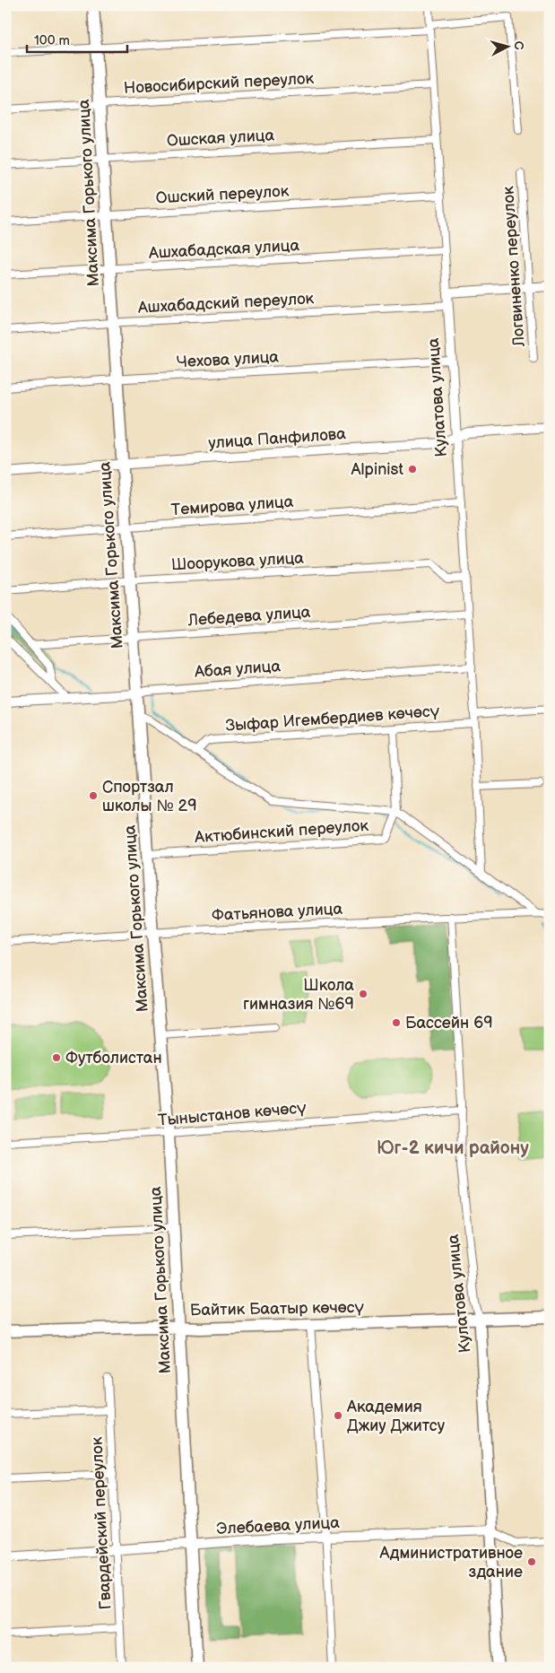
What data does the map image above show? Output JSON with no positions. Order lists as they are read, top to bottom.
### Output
{
  "streets": {
    "main road": ["Максима Горького улица", "Кулатова улица", "Байтик Баатыр көчөсү"],
    "street": [
      "Новосибирский переулок",
      "Ошская улица",
      "Ошский переулок",
      "Ашхабадская улица",
      "Логвиненко переулок",
      "Ашхабадский переулок",
      "Чехова улица",
      "улица Панфилова",
      "Темирова улица",
      "Шоорукова улица",
      "Лебедева улица",
      "Абая улица",
      "Зыфар Игембердиев көчөсү",
      "Актюбинский переулок",
      "Фатьянова улица",
      "Тыныстанов көчөсү",
      "Гвардейский переулок",
      "Элебаева улица"
    ]
  },
  "crossings": [
    ["Новосибирский переулок", "Максима Горького улица"],
    ["Новосибирский переулок", "Кулатова улица"],
    ["Ошская улица", "Максима Горького улица"],
    ["Ошская улица", "Кулатова улица"],
    ["Максима Горького улица", "Ошский переулок"],
    ["Максима Горького улица", "Ашхабадская улица"],
    ["Максима Горького улица", "Ашхабадский переулок"],
    ["Максима Горького улица", "Чехова улица"],
    ["Максима Горького улица", "улица Панфилова"],
    ["Максима Горького улица", "Темирова улица"],
    ["Максима Горького улица", "Шоорукова улица"],
    ["Максима Горького улица", "Лебедева улица"],
    ["Максима Горького улица", "Абая улица"],
    ["Максима Горького улица", "Актюбинский переулок"],
    ["Максима Горького улица", "Фатьянова улица"],
    ["Максима Горького улица", "Тыныстанов көчөсү"],
    ["Максима Горького улица", "Байтик Баатыр көчөсү"],
    ["Максима Горького улица", "Элебаева улица"],
    ["Ошский переулок", "Кулатова улица"],
    ["Ашхабадская улица", "Кулатова улица"],
    ["Ашхабадский переулок", "Кулатова улица"],
    ["Чехова улица", "Кулатова улица"],
    ["Кулатова улица", "улица Панфилова"],
    ["Кулатова улица", "Темирова улица"],
    ["Кулатова улица", "Шоорукова улица"],
    ["Кулатова улица", "Лебедева улица"],
    ["Кулатова улица", "Абая улица"],
    ["Кулатова улица", "Зыфар Игембердиев көчөсү"],
    ["Кулатова улица", "Фатьянова улица"],
    ["Кулатова улица", "Тыныстанов көчөсү"],
    ["Кулатова улица", "Байтик Баатыр көчөсү"],
    ["Кулатова улица", "Элебаева улица"],
    ["Зыфар Игембердиев көчөсү", "Актюбинский переулок"],
    ["Гвардейский переулок", "Элебаева улица"]
  ],
  "districts": ["Юг-2 кичи району"],
  "places": [
    "Alpinist",
    "Спортзал школы № 29",
    "Школа гимназия №69",
    "Бассейн 69",
    "Футболистан",
    "Академия Джиу Джитсу",
    "Административное здание"
  ],
  "scale_bar": "100 m",
  "north": "right"
}
